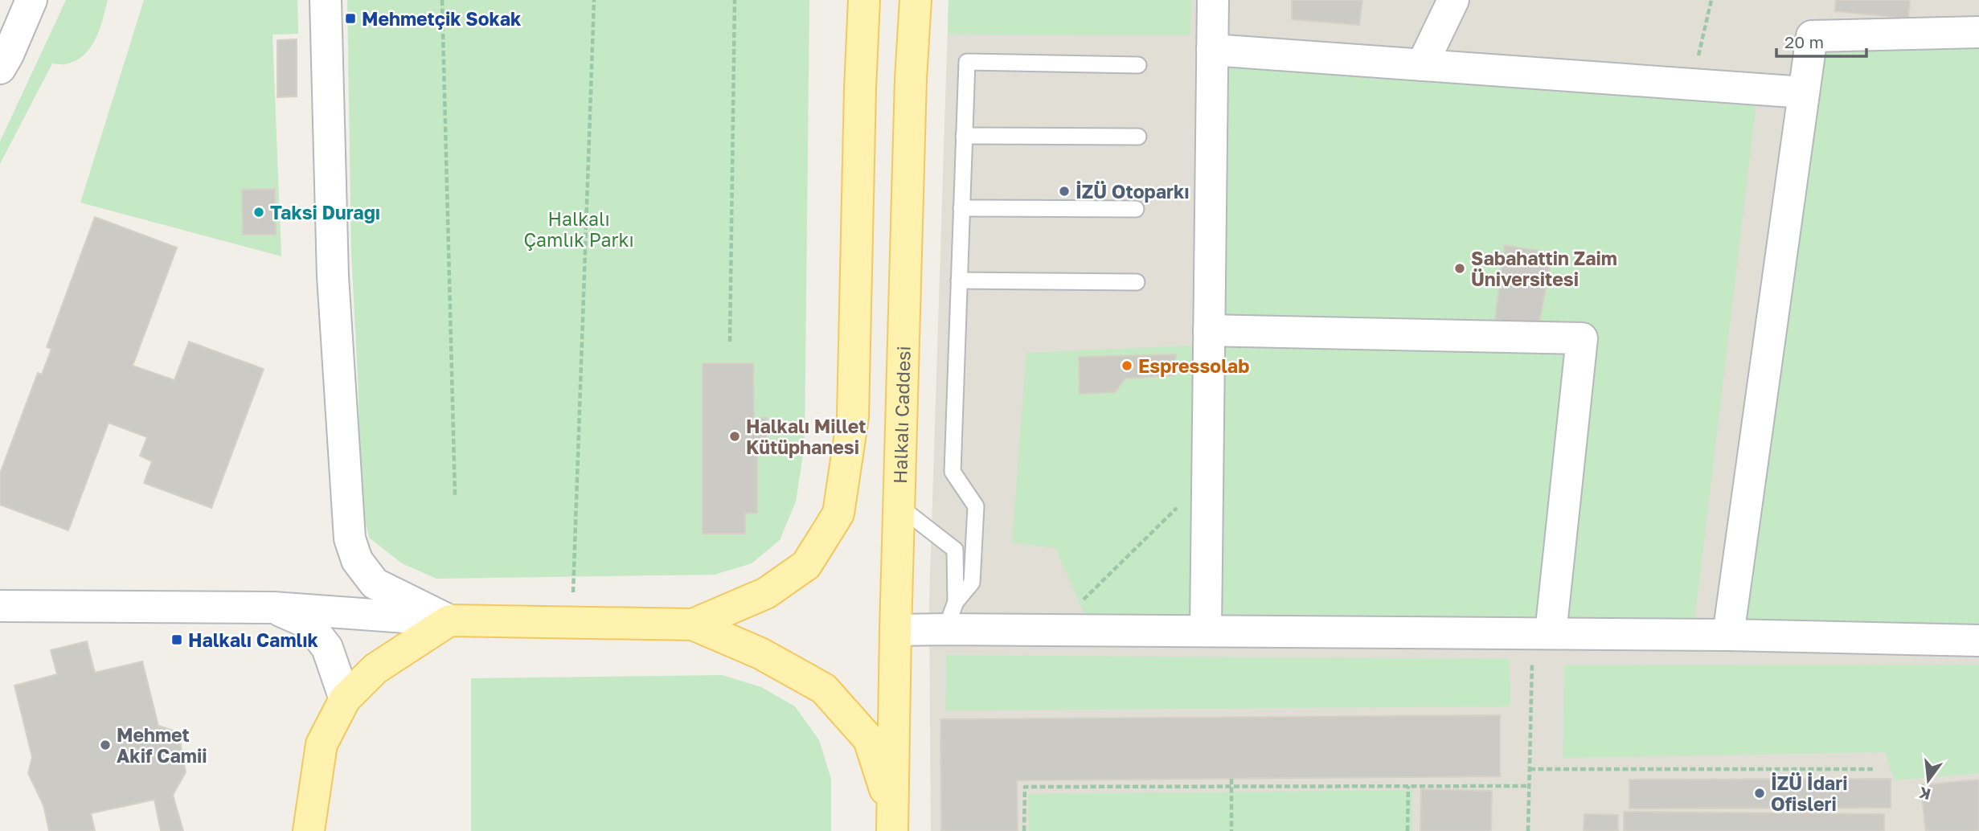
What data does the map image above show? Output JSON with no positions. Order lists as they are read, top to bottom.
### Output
{
  "streets": {
    "main road": ["Halkalı Caddesi"]
  },
  "parks": ["Halkalı Çamlık Parkı"],
  "places": {
    "transit": ["Mehmetçik Sokak", "Halkalı Camlık"],
    "other": [
      "İZÜ Otoparkı",
      "Taksi Durağı",
      "Sabahattin Zaim Üniversitesi",
      "Espressolab",
      "Halkalı Millet Kütüphanesi",
      "Mehmet Akif Camii",
      "İZÜ İdari Ofisleri"
    ]
  },
  "scale_bar": "20 m",
  "north": "bottom"
}
